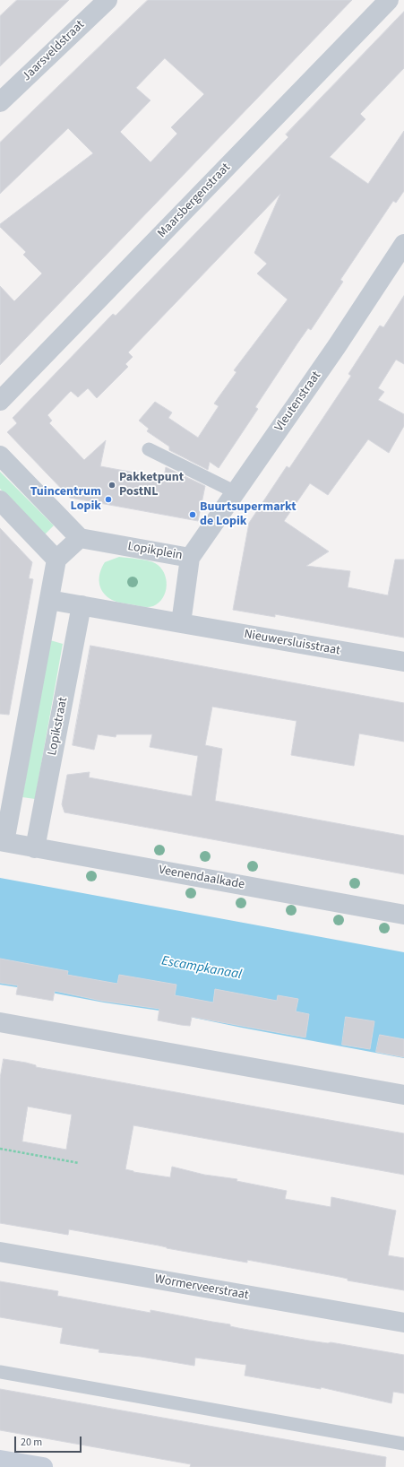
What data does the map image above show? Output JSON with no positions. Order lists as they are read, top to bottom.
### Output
{
  "streets": {
    "street": [
      "Jaarsveldstraat",
      "Maarsbergenstraat",
      "Vleutenstraat",
      "Lopikplein",
      "Nieuwersluisstraat",
      "Lopikstraat",
      "Veenendaalkade",
      "Wormerveerstraat"
    ]
  },
  "crossings": [
    ["Vleutenstraat", "Lopikplein"],
    ["Lopikplein", "Nieuwersluisstraat"],
    ["Lopikstraat", "Veenendaalkade"]
  ],
  "water": ["Escampkanaal"],
  "places": ["Pakketpunt PostNL", "Tuincentrum Lopik", "Buurtsupermarkt de Lopik"],
  "scale_bar": "20 m"
}
